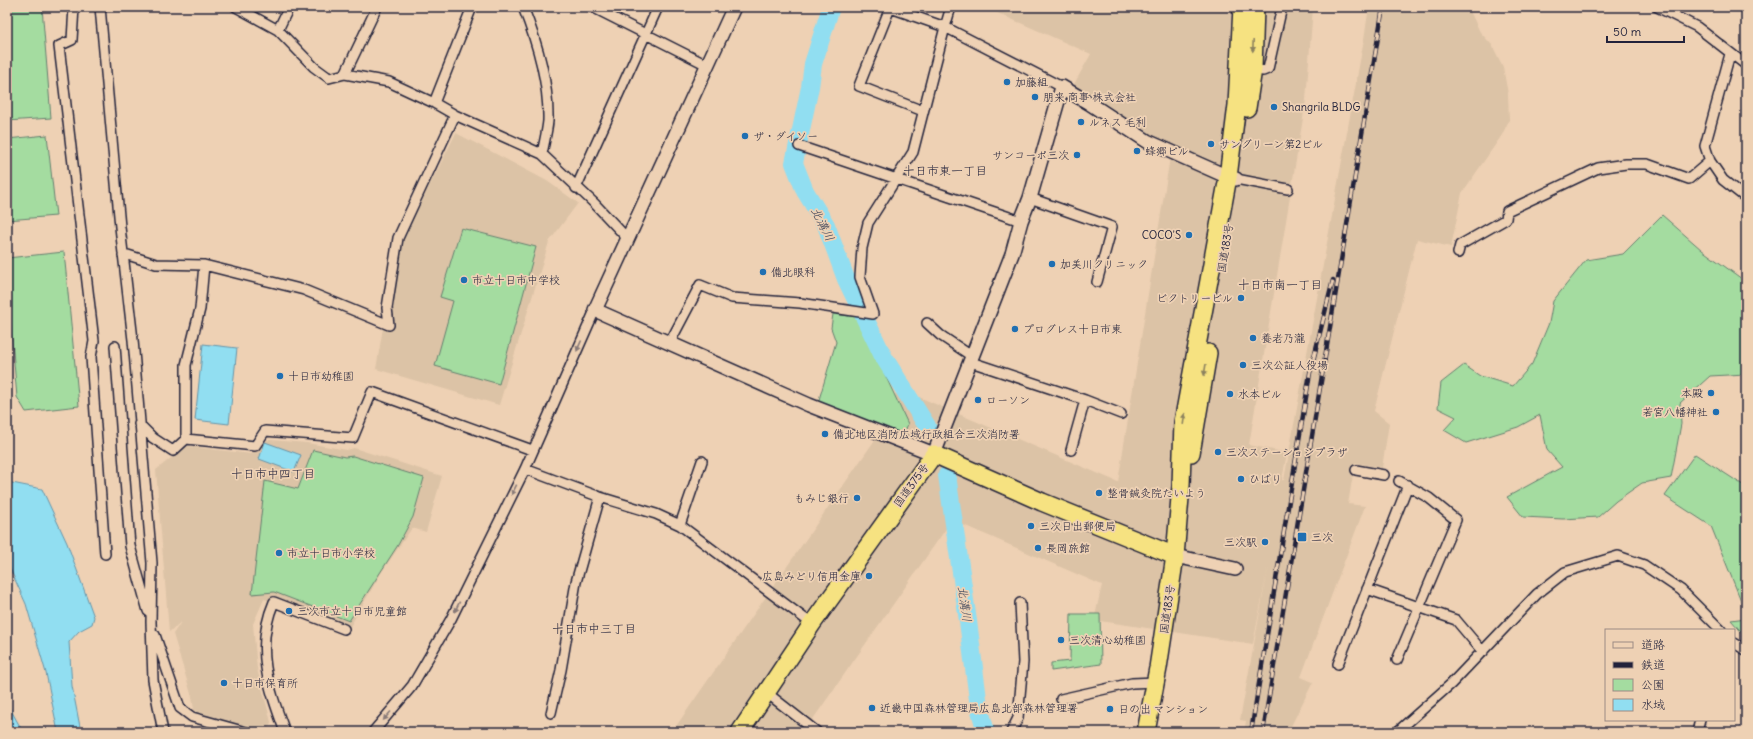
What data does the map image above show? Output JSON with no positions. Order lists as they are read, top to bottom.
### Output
{
  "streets": {
    "highway": ["国道183号", "国道375号"]
  },
  "crossings": [
    ["国道183号", "国道375号"]
  ],
  "districts": [
    "十日市東一丁目",
    "十日市南一丁目",
    "十日市中四丁目",
    "十日市中三丁目"
  ],
  "water": ["北溝川"],
  "places": {
    "other": [
      "加藤組",
      "朋来 商事 株式会社",
      "Shangrila BLDG",
      "ルネス 毛利",
      "ザ・ダイソー",
      "サングリーン第2ビル",
      "蜂郷ビル",
      "サンコーポ三次",
      "COCO'S",
      "加美川クリニック",
      "備北眼科",
      "市立十日市中学校",
      "ビクトリービル",
      "プログレス十日市東",
      "養老乃瀧",
      "三次公証人役場",
      "十日市幼稚園",
      "本殿",
      "水本ビル",
      "ローソン",
      "若宮八幡神社",
      "備北地区消防広域行政組合三次消防署",
      "三次ステーションプラザ",
      "ひばり",
      "整骨鍼灸院たいよう",
      "もみじ銀行",
      "三次日出郵便局",
      "三次駅",
      "長岡旅館",
      "市立十日市小学校",
      "広島みどり信用金庫",
      "三次市立十日市児童館",
      "三次清心幼稚園",
      "十日市保育所",
      "近畿中国森林管理局広島北部森林管理署",
      "日の出 マンション"
    ],
    "transit": ["三次"]
  },
  "legend": [
    "道路",
    "鉄道",
    "公園",
    "水域"
  ],
  "scale_bar": "50 m"
}
